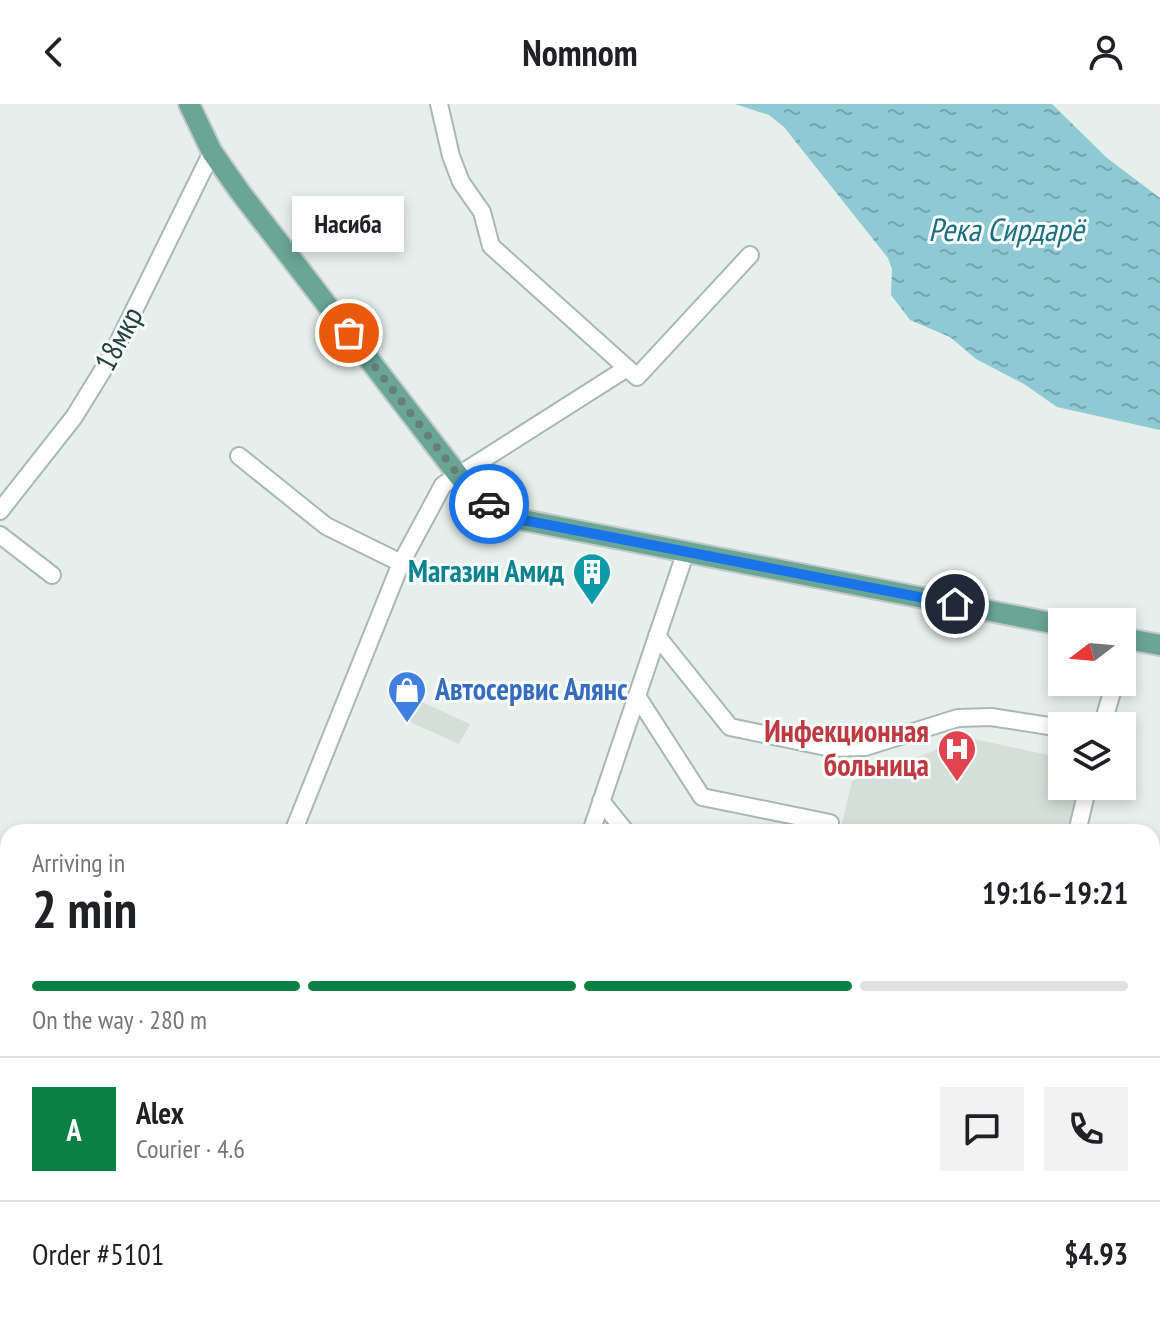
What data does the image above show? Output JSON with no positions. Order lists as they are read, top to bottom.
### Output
{
  "streets": {
    "street": ["18мкр"]
  },
  "water": ["Река Сирдарё"],
  "places": {
    "other": ["Насиба"],
    "building": ["Магазин Амид"],
    "shop": ["Автосервис Алянс"],
    "hospital": ["Инфекционная больница"]
  },
  "north": "left",
  "page": {
    "header": "Nomnom",
    "bubble": "Насиба",
    "heading": ["2 min", "Arriving in", "19:16–19:21"],
    "panel": [
      "Alex",
      "Courier · 4.6",
      "Order #5101",
      "$4.93"
    ],
    "bar": "On the way · 280 m",
    "round": "A"
  }
}
